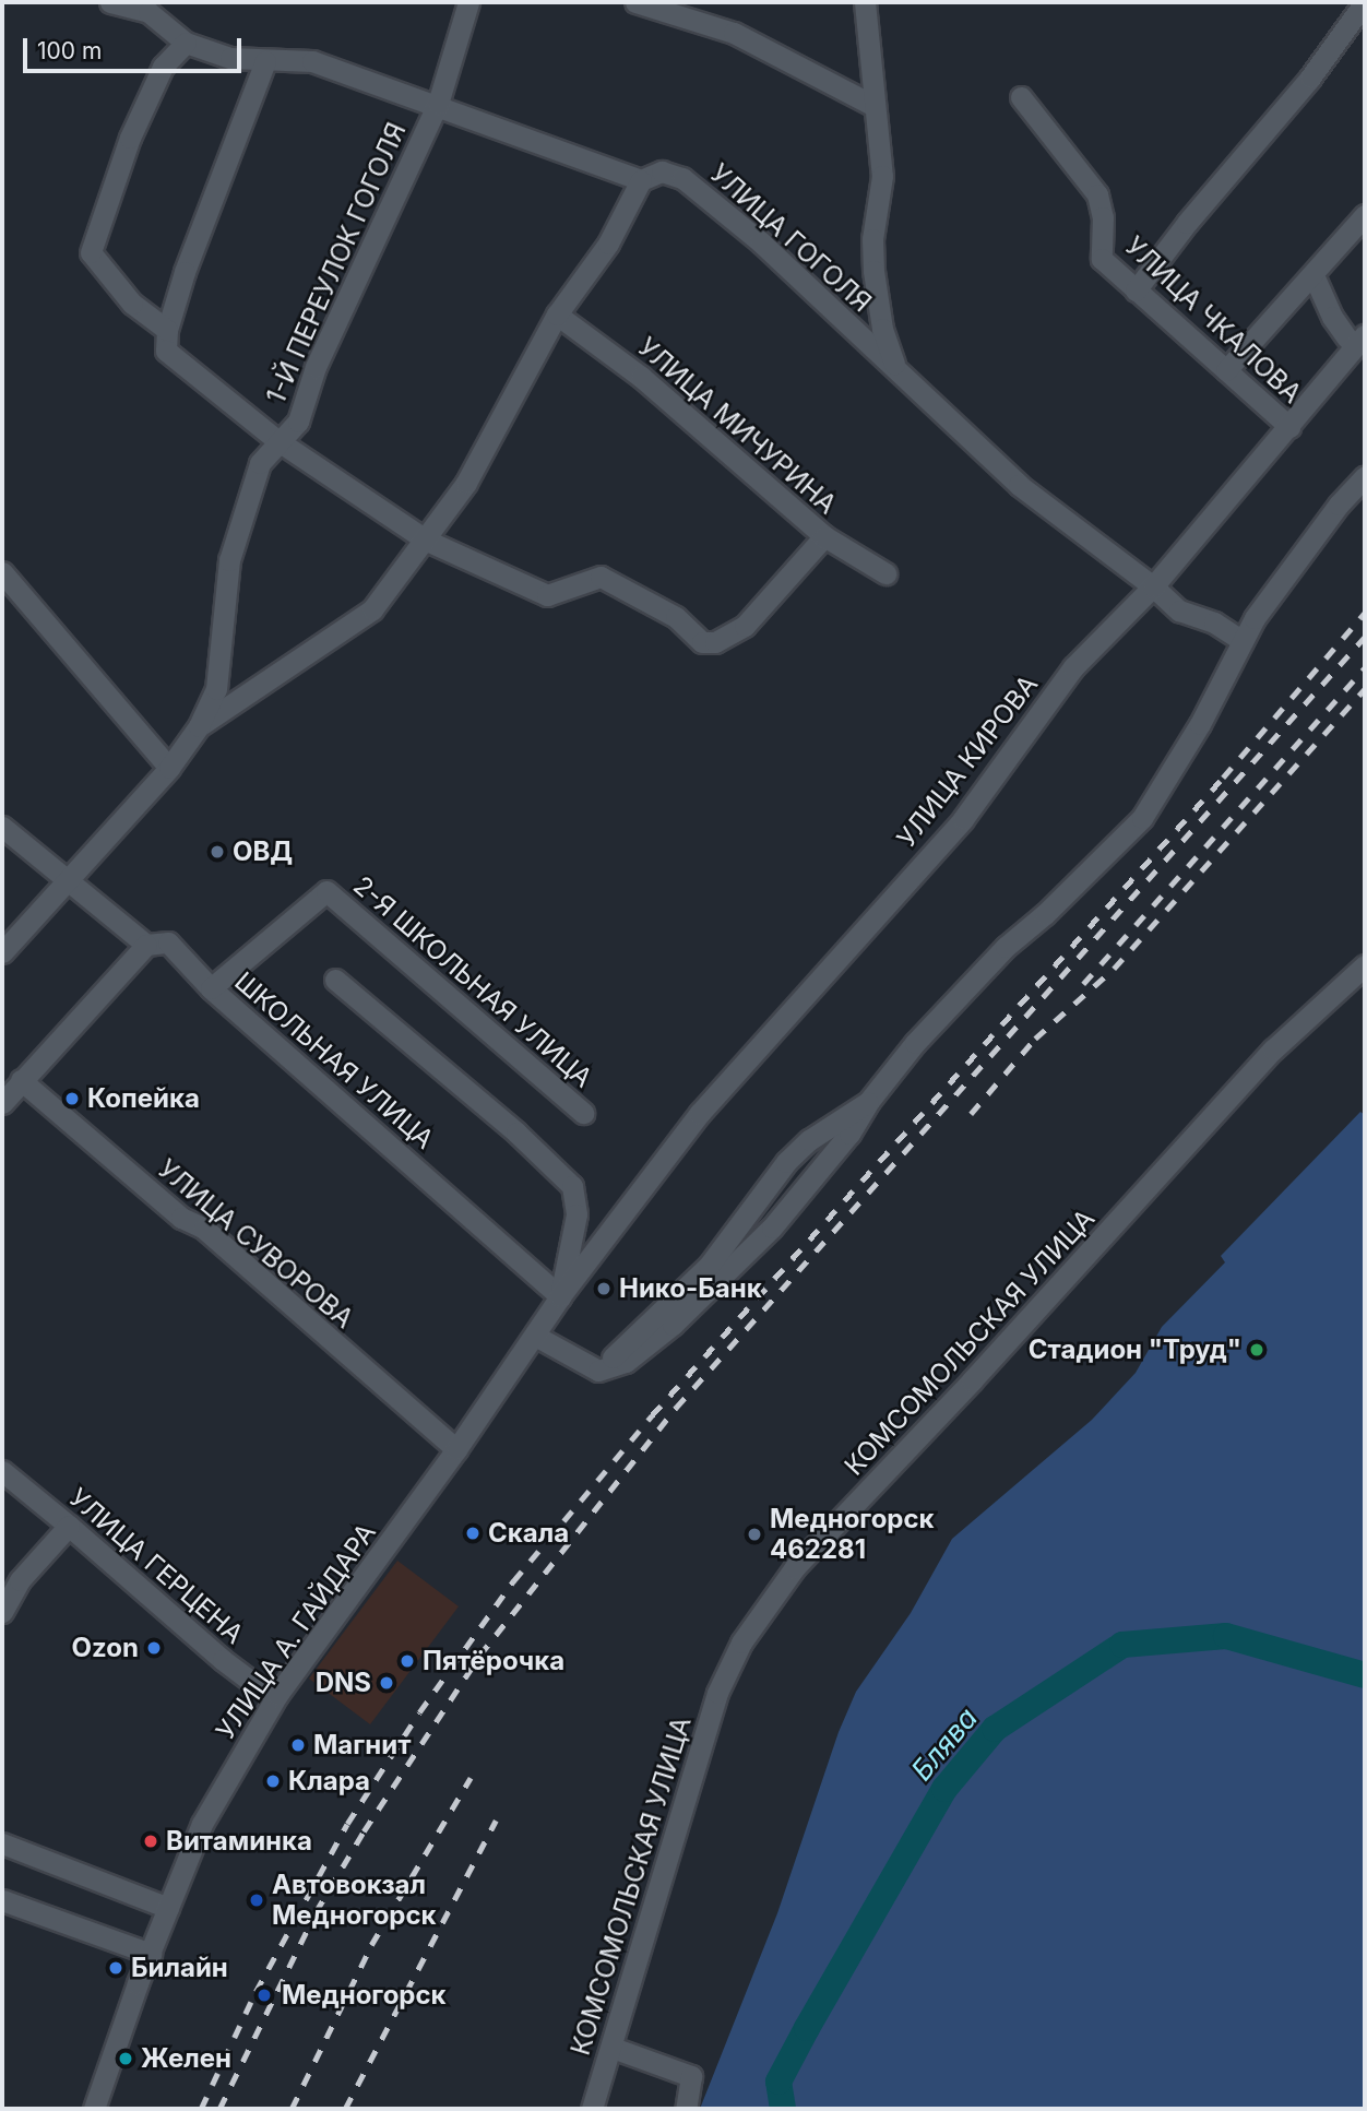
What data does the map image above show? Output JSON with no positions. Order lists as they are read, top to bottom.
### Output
{
  "streets": {
    "street": [
      "УЛИЦА ГОГОЛЯ",
      "1-Й ПЕРЕУЛОК ГОГОЛЯ",
      "УЛИЦА ЧКАЛОВА",
      "УЛИЦА МИЧУРИНА",
      "УЛИЦА КИРОВА",
      "2-Я ШКОЛЬНАЯ УЛИЦА",
      "ШКОЛЬНАЯ УЛИЦА",
      "УЛИЦА СУВОРОВА",
      "КОМСОМОЛЬСКАЯ УЛИЦА",
      "УЛИЦА ГЕРЦЕНА",
      "УЛИЦА А. ГАЙДАРА"
    ]
  },
  "crossings": [
    ["УЛИЦА ГОГОЛЯ", "1-Й ПЕРЕУЛОК ГОГОЛЯ"],
    ["УЛИЦА ГОГОЛЯ", "УЛИЦА КИРОВА"],
    ["УЛИЦА ЧКАЛОВА", "УЛИЦА КИРОВА"],
    ["УЛИЦА КИРОВА", "ШКОЛЬНАЯ УЛИЦА"],
    ["УЛИЦА КИРОВА", "УЛИЦА А. ГАЙДАРА"],
    ["2-Я ШКОЛЬНАЯ УЛИЦА", "ШКОЛЬНАЯ УЛИЦА"],
    ["ШКОЛЬНАЯ УЛИЦА", "УЛИЦА А. ГАЙДАРА"],
    ["УЛИЦА СУВОРОВА", "УЛИЦА А. ГАЙДАРА"],
    ["УЛИЦА ГЕРЦЕНА", "УЛИЦА А. ГАЙДАРА"]
  ],
  "water": ["Блява"],
  "places": [
    "ОВД",
    "Копейка",
    "Нико-Банк",
    "Стадион \"Труд\"",
    "Скала",
    "Медногорск 462281",
    "Ozon",
    "Пятёрочка",
    "DNS",
    "Магнит",
    "Клара",
    "Витаминка",
    "Автовокзал Медногорск",
    "Билайн",
    "Медногорск",
    "Желен"
  ],
  "scale_bar": "100 m"
}
